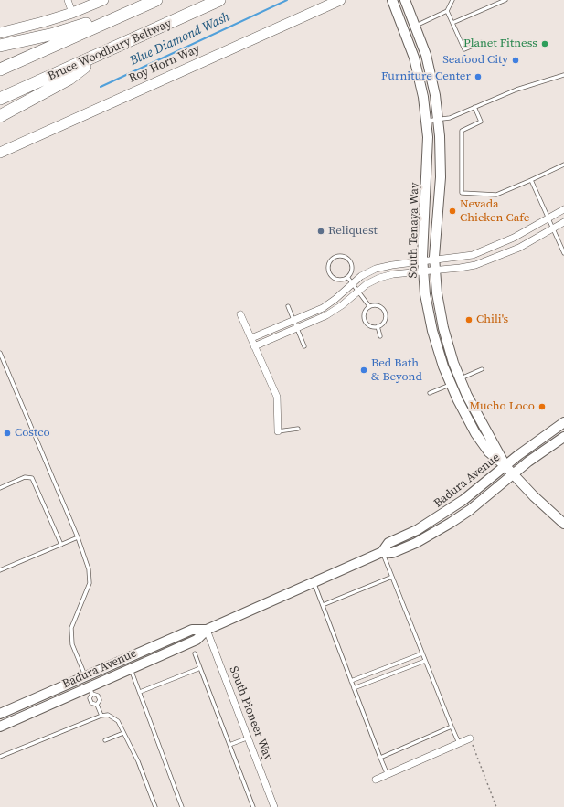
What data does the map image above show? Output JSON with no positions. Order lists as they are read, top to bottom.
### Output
{
  "streets": {
    "highway": ["Bruce Woodbury Beltway"],
    "main road": ["Roy Horn Way", "South Tenaya Way", "Badura Avenue"],
    "street": ["South Pioneer Way"]
  },
  "crossings": [
    ["South Tenaya Way", "Badura Avenue"],
    ["Badura Avenue", "South Pioneer Way"]
  ],
  "water": ["Blue Diamond Wash"],
  "places": [
    "Planet Fitness",
    "Seafood City",
    "Furniture Center",
    "Nevada Chicken Cafe",
    "Reliquest",
    "Chili's",
    "Bed Bath & Beyond",
    "Mucho Loco",
    "Costco"
  ]
}
